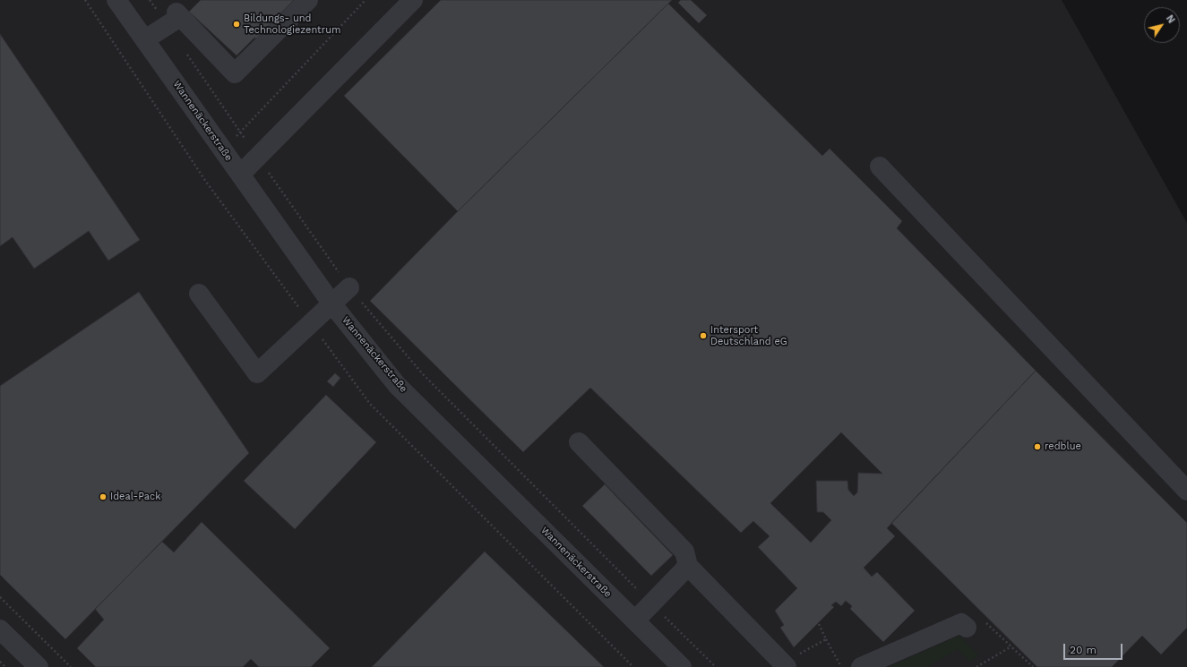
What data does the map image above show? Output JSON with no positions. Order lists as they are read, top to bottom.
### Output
{
  "streets": {
    "street": ["Wannenäckerstraße"]
  },
  "places": [
    "Bildungs- und Technologiezentrum",
    "Intersport Deutschland eG",
    "redblue",
    "Ideal-Pack"
  ],
  "scale_bar": "20 m",
  "north": "top right"
}
